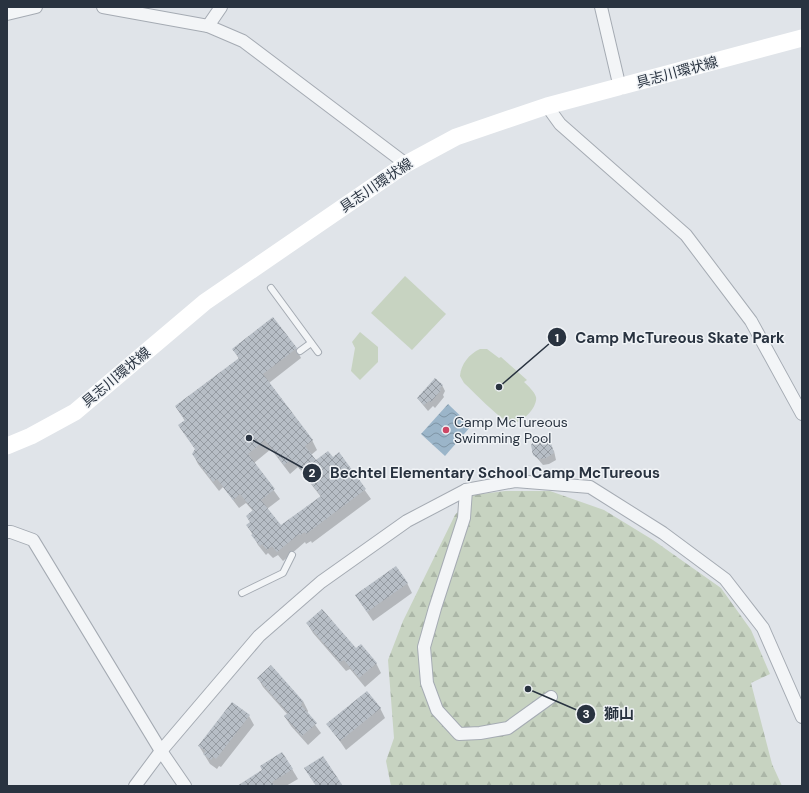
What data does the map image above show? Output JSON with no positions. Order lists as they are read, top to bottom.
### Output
{
  "streets": {
    "main road": ["具志川環状線"]
  },
  "places": [
    "Camp McTureous Skate Park",
    "Camp McTureous Swimming Pool",
    "Bechtel Elementary School Camp McTureous",
    "獅山"
  ]
}
